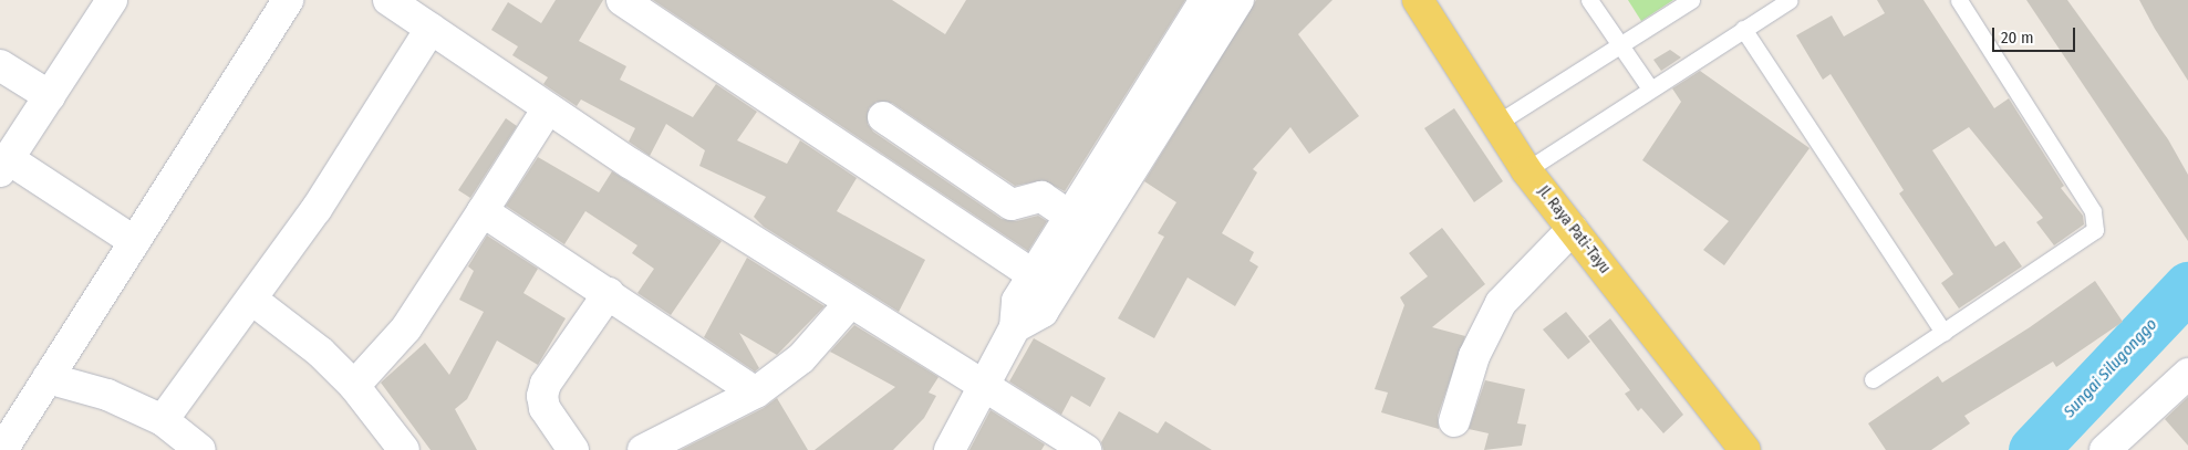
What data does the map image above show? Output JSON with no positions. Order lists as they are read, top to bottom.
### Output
{
  "streets": {
    "main road": ["Jl. Raya Pati-Tayu"]
  },
  "water": ["Sungai Silugonggo"],
  "scale_bar": "20 m"
}
